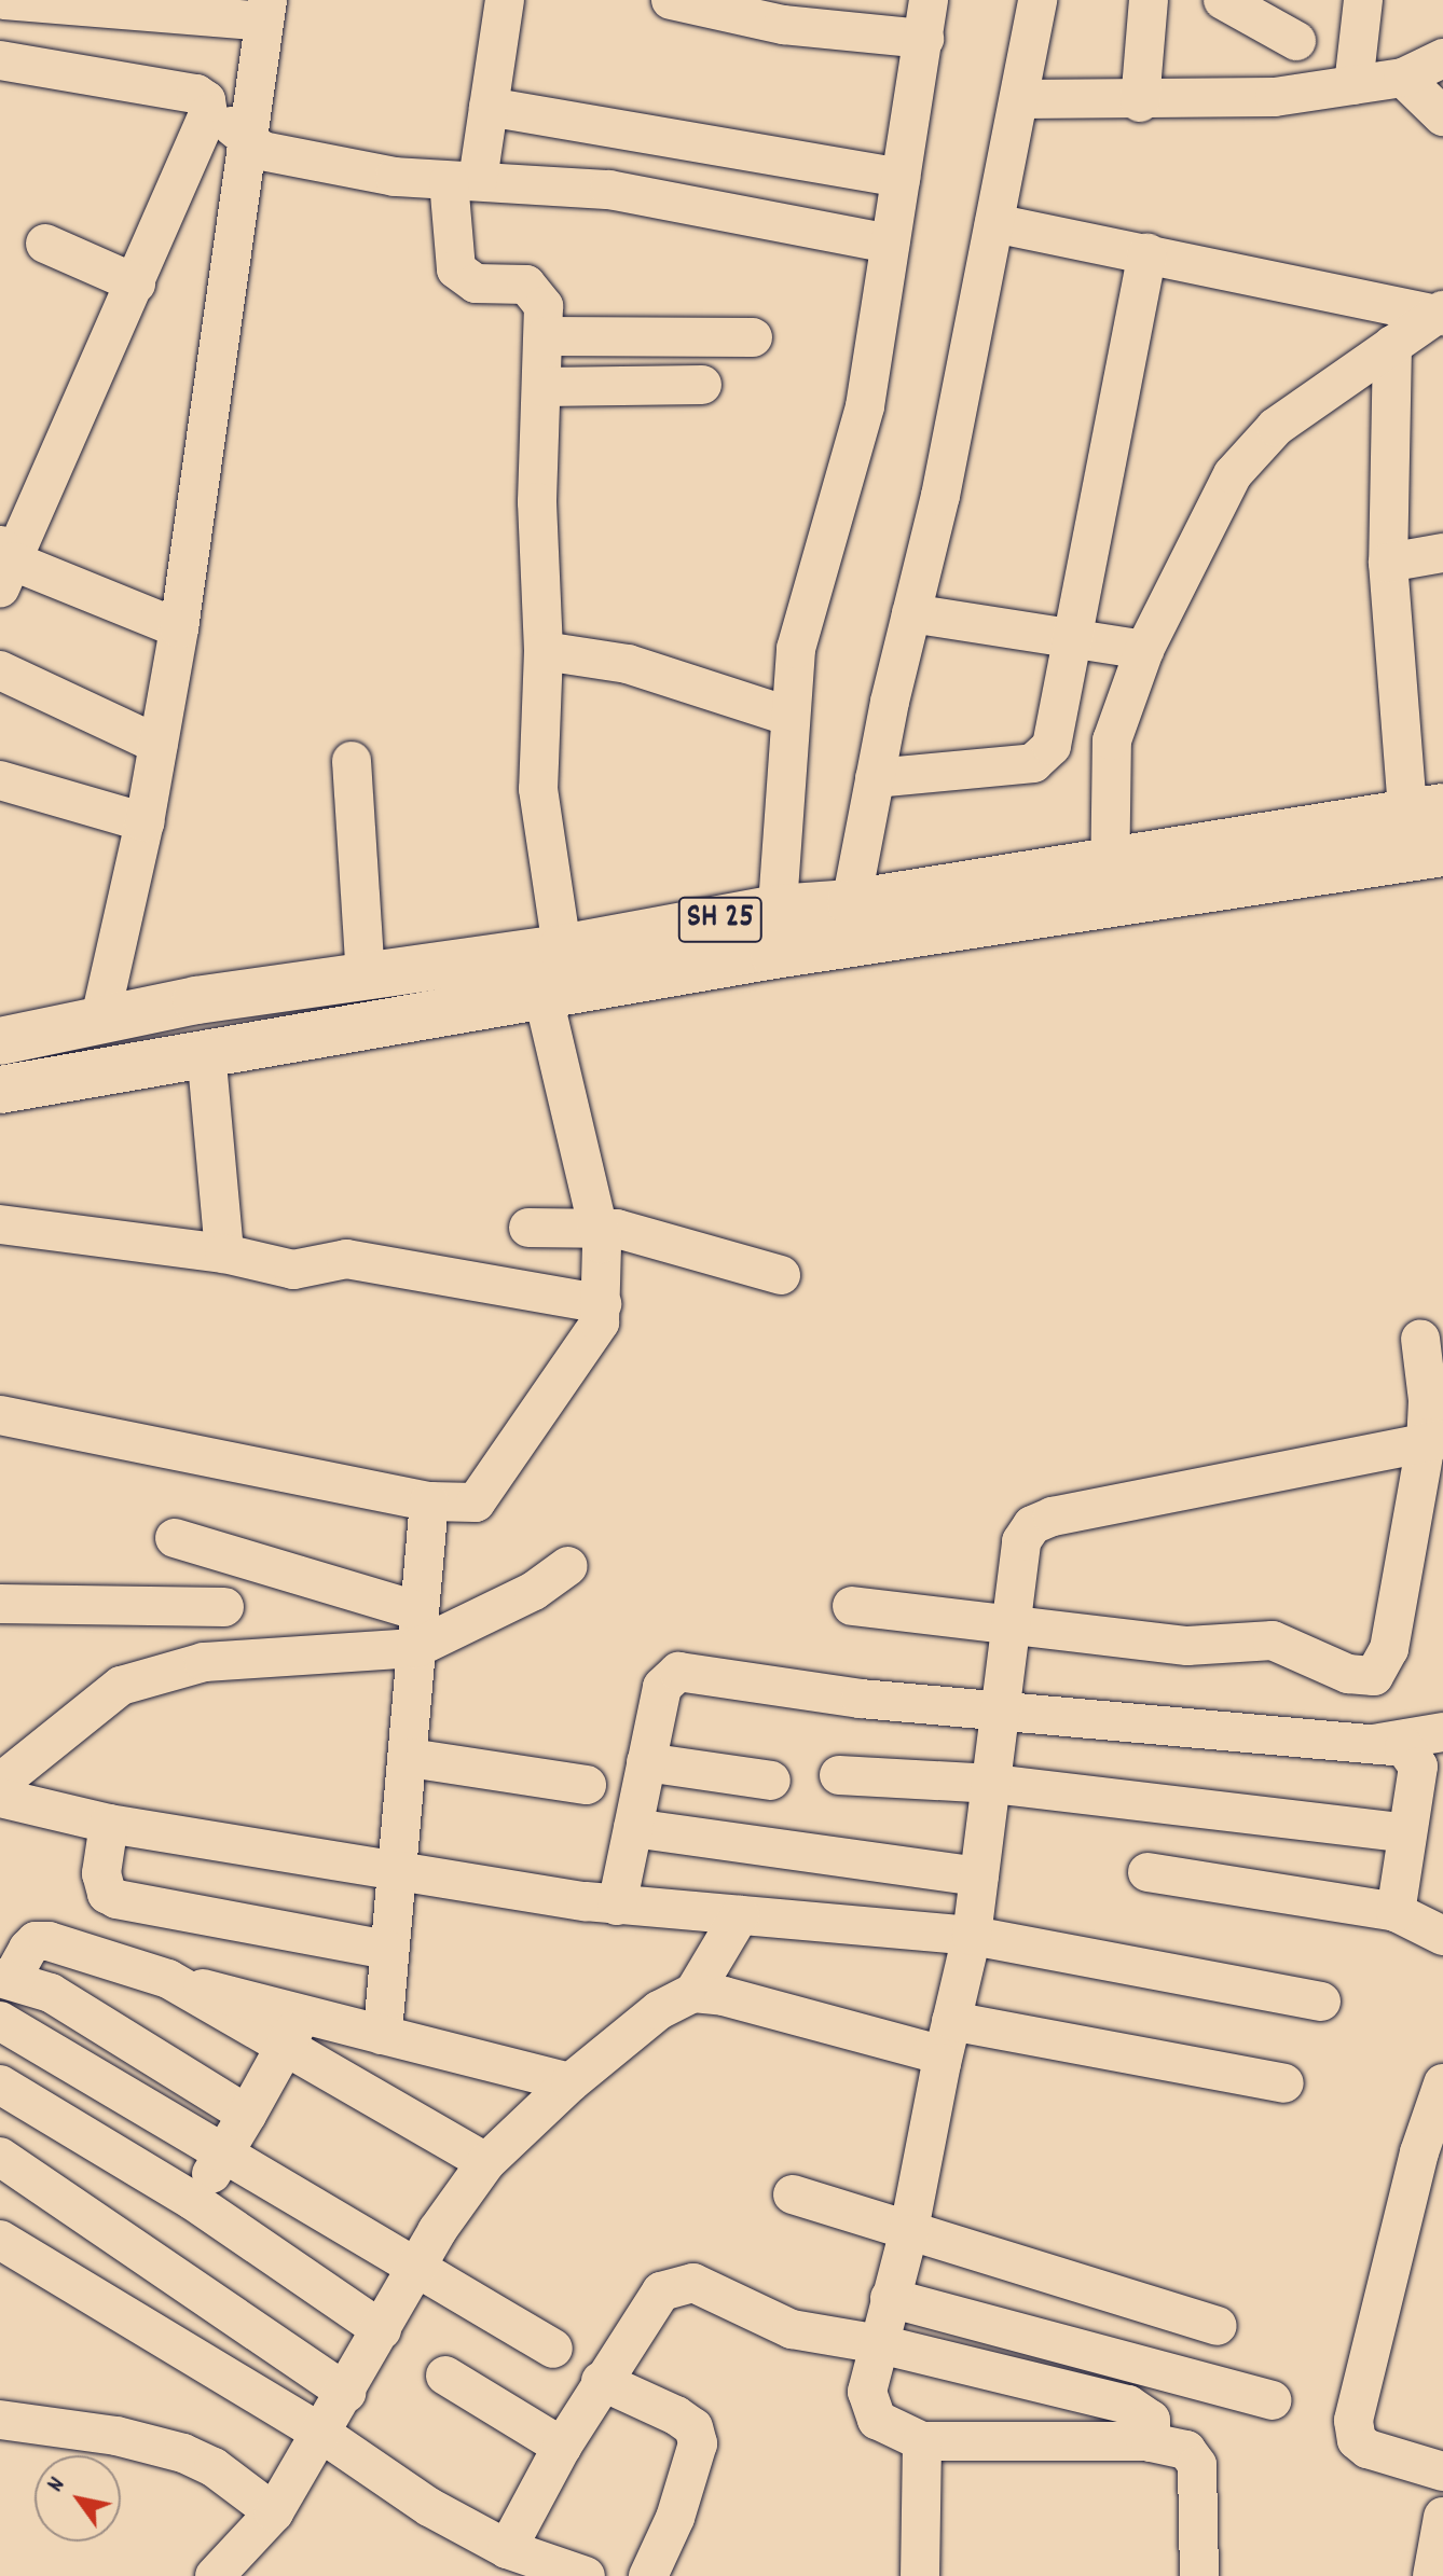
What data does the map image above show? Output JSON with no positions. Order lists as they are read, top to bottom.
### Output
{
  "streets": {
    "main road": ["SH 25"]
  },
  "north": "top left"
}
